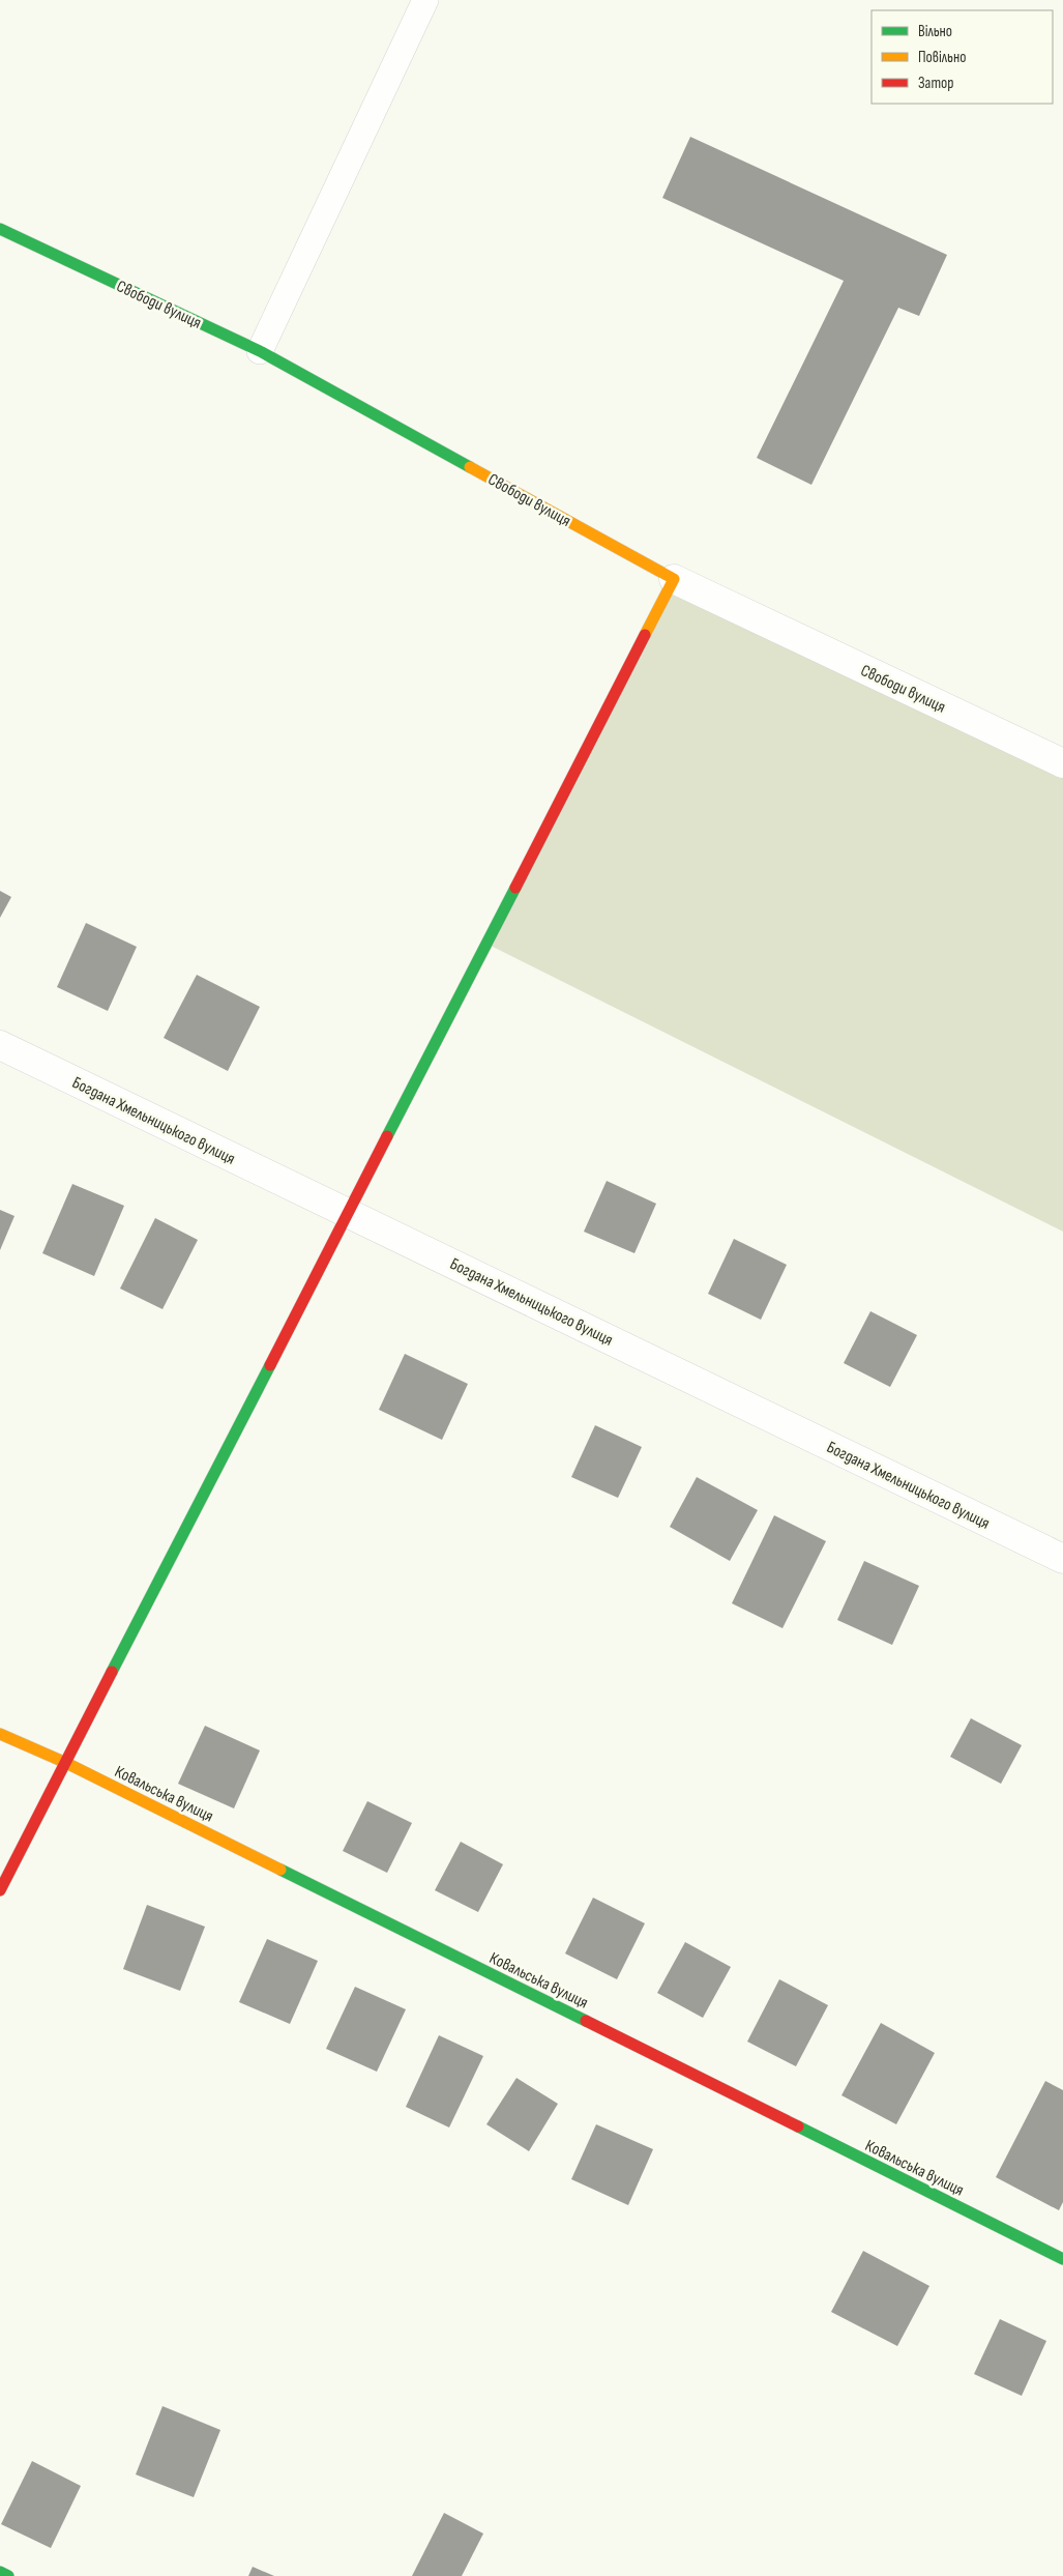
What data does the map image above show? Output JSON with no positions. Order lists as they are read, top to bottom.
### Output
{
  "streets": {
    "street": ["Свободи вулиця", "Богдана Хмельницького вулиця", "Ковальська вулиця"]
  },
  "legend": ["Вільно", "Повільно", "Затор"]
}
